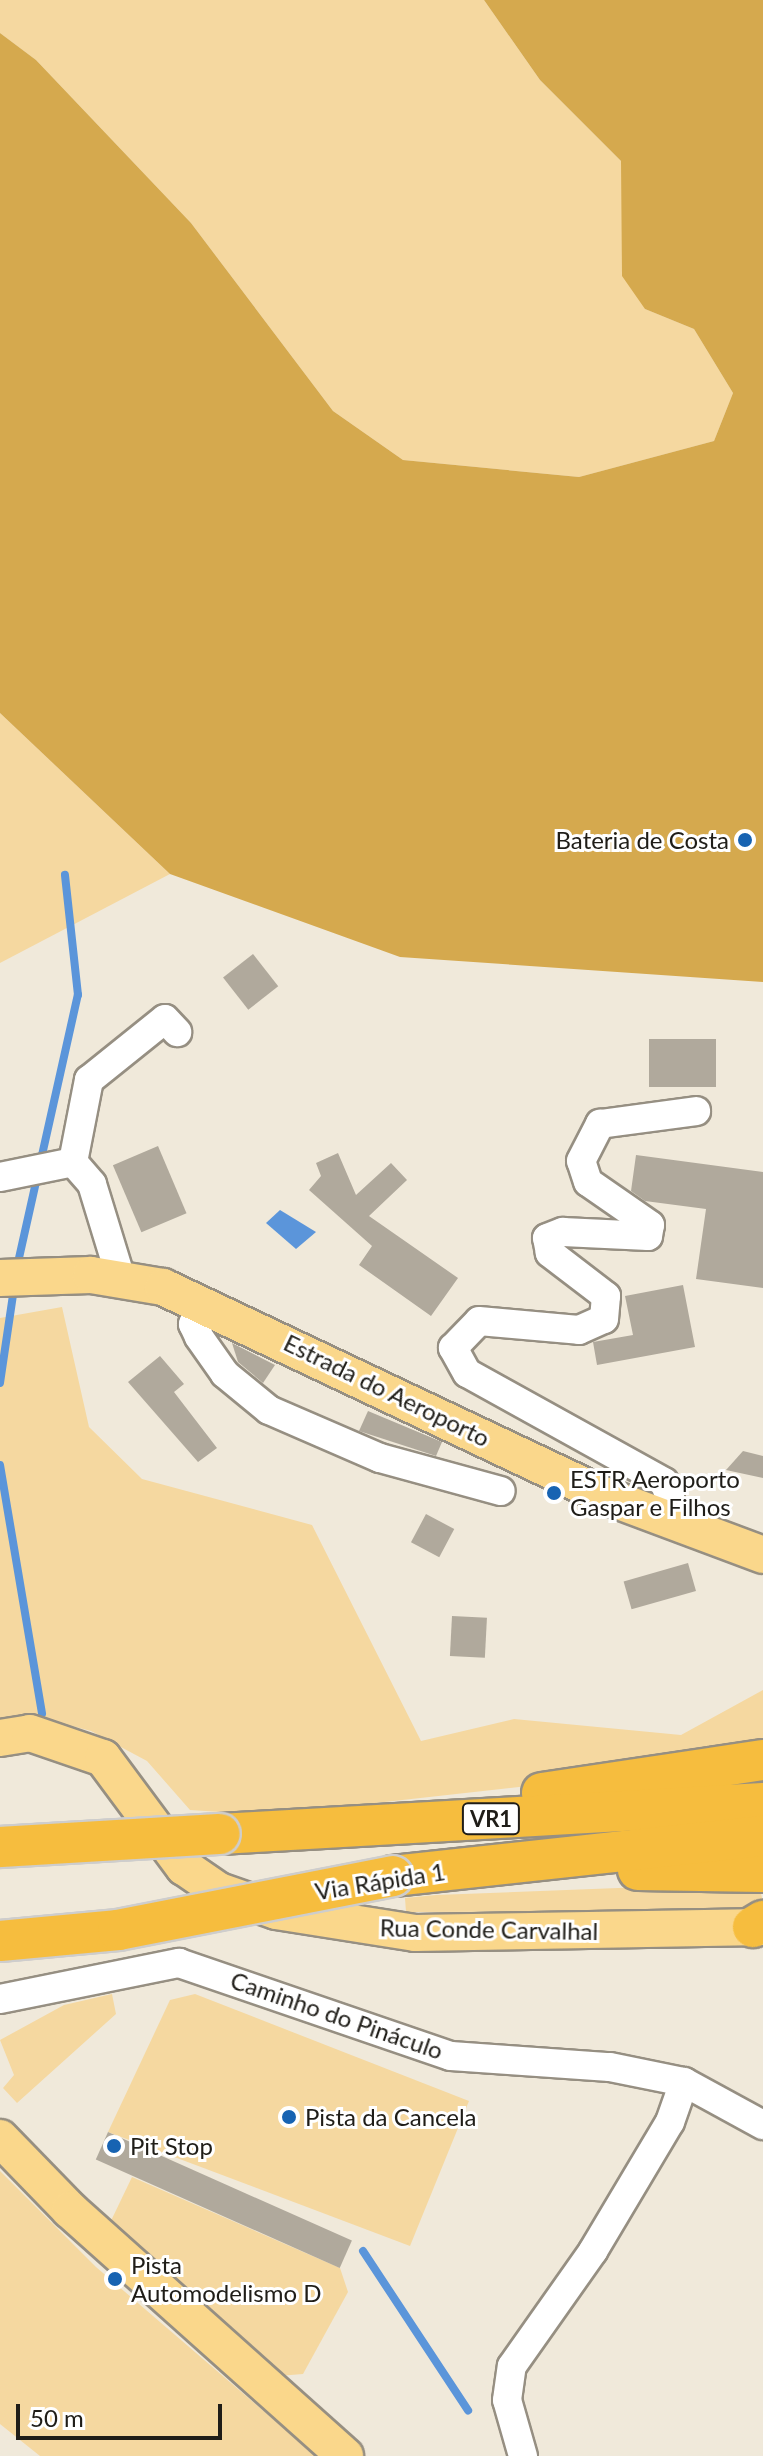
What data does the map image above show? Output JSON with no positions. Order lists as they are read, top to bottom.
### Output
{
  "streets": {
    "highway": ["VR1", "Via Rápida 1"],
    "main road": ["Estrada do Aeroporto", "Rua Conde Carvalhal"],
    "street": ["Caminho do Pináculo"]
  },
  "places": [
    "Bateria de Costa",
    "ESTR Aeroporto Gaspar e Filhos",
    "Pista da Cancela",
    "Pit Stop",
    "Pista Automodelismo D"
  ],
  "scale_bar": "50 m"
}
